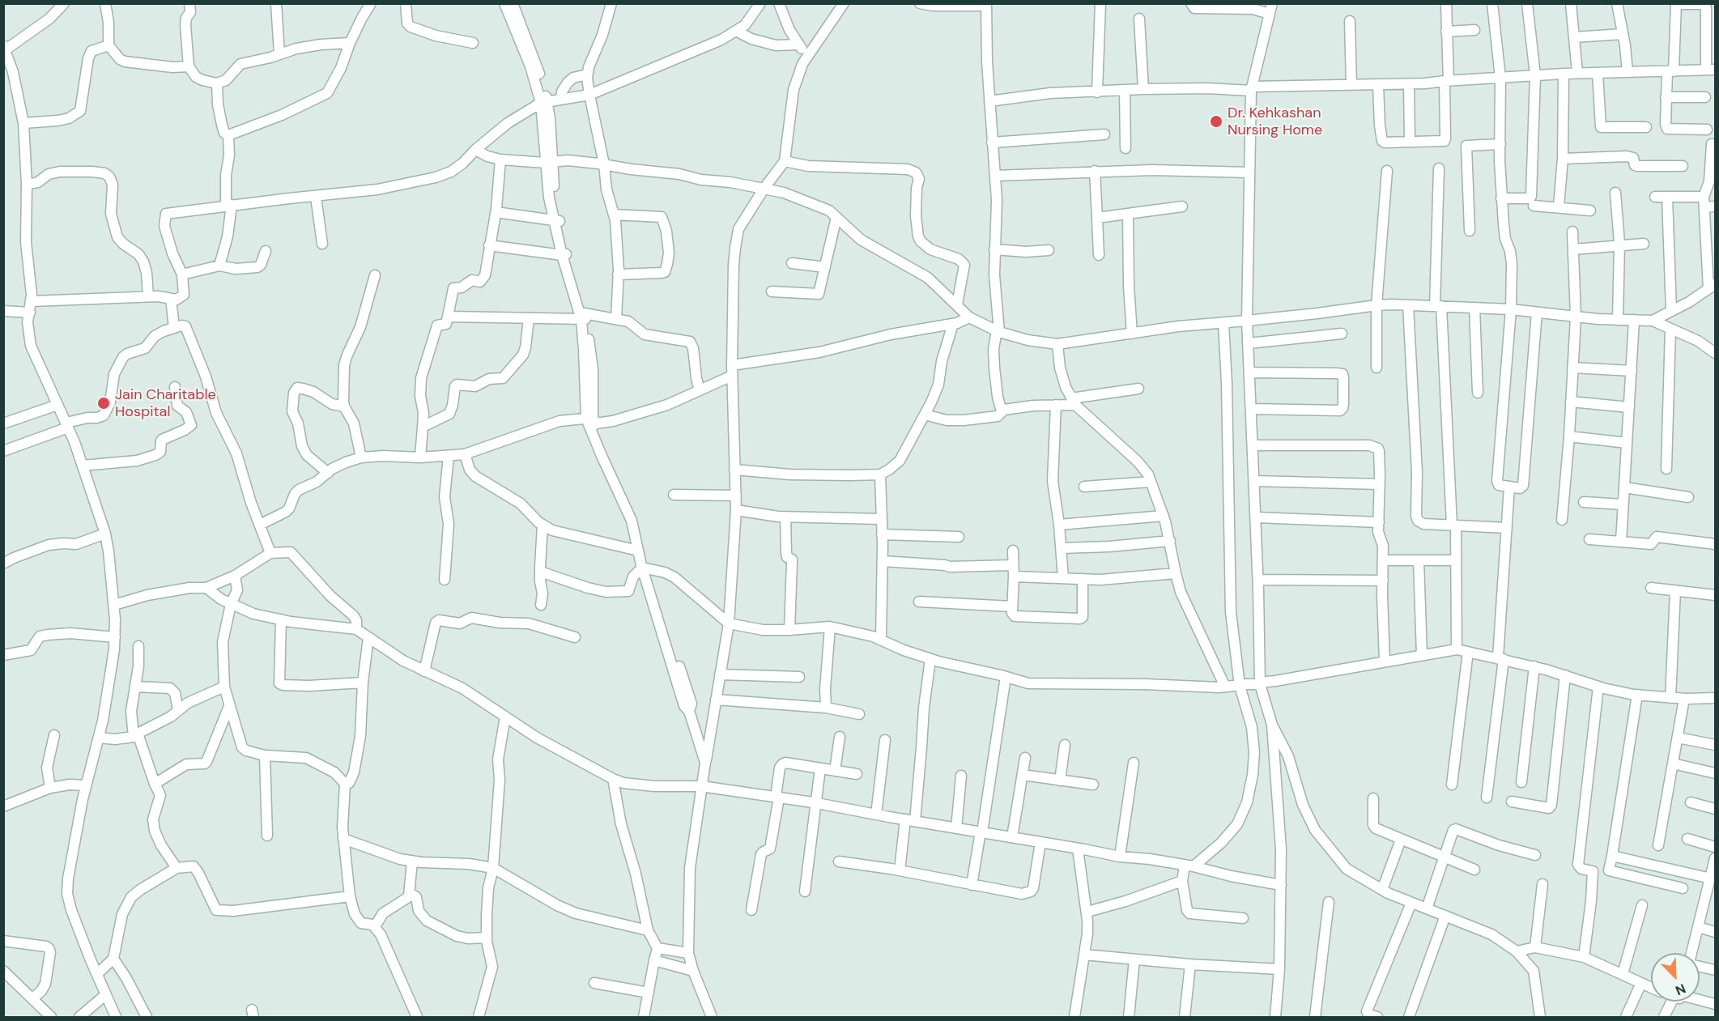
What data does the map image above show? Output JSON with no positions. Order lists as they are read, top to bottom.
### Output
{
  "places": ["Dr. Kehkashan Nursing Home", "Jain Charitable Hospital"],
  "north": "bottom right"
}
